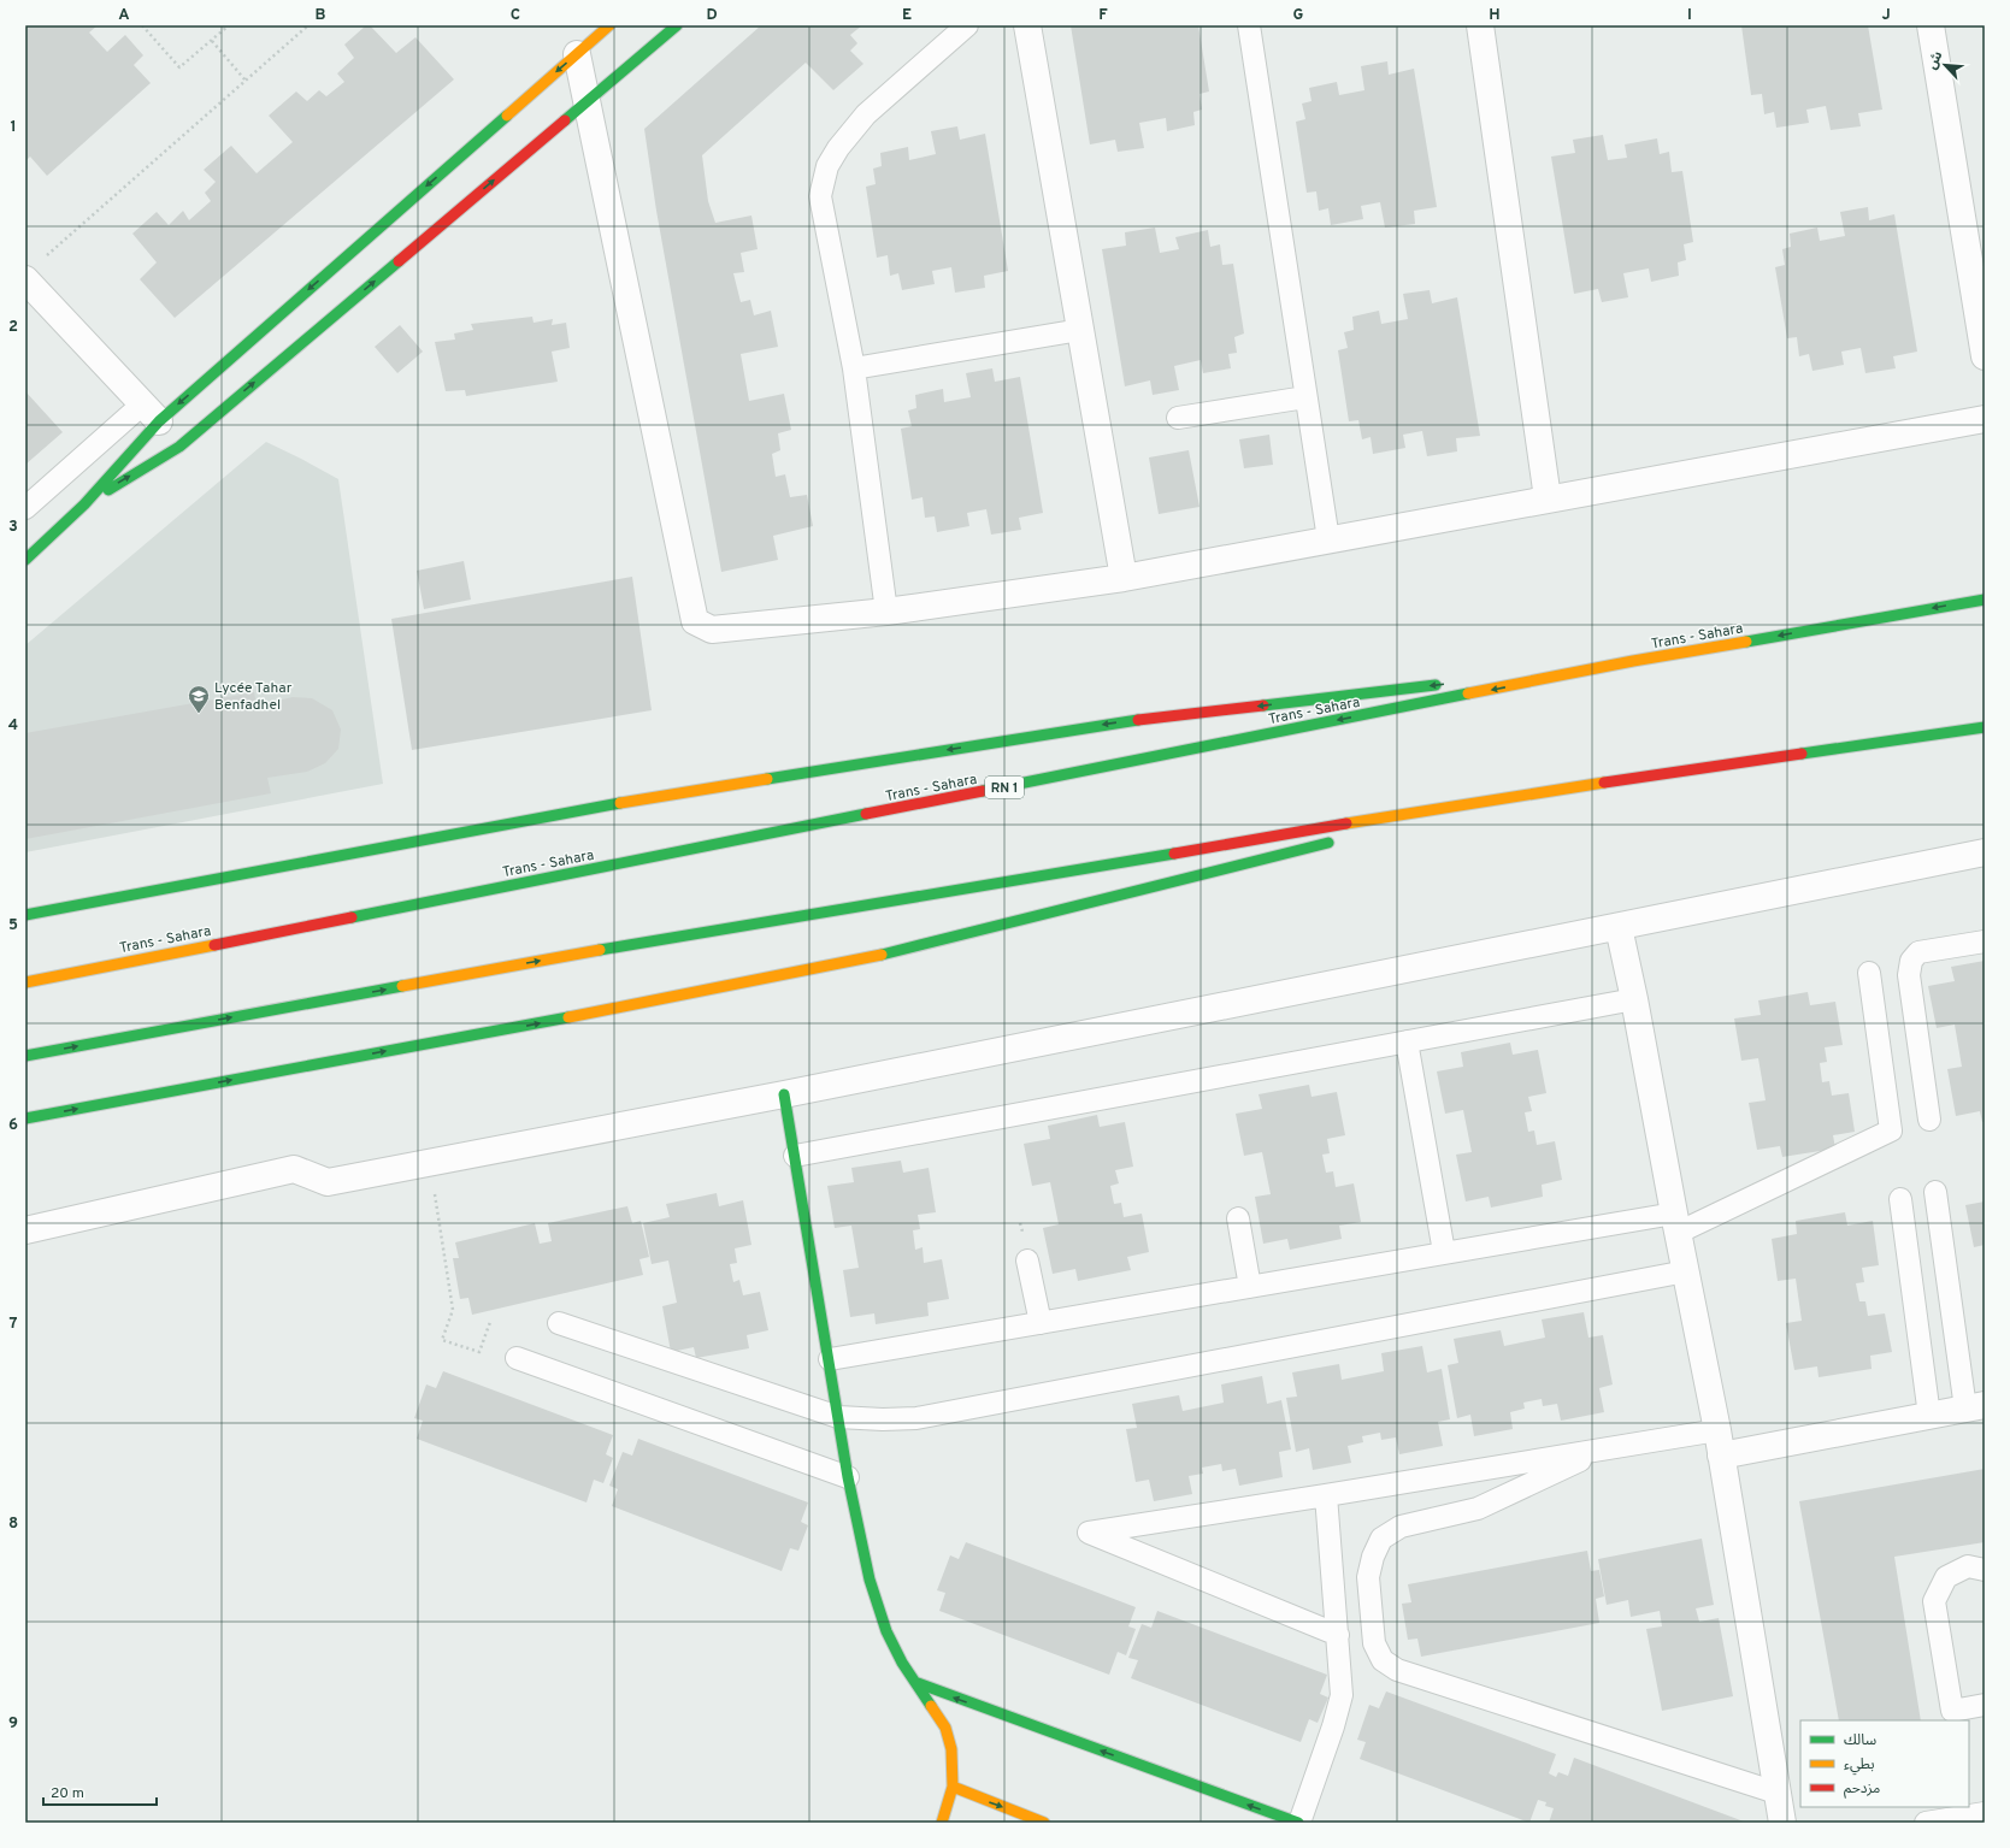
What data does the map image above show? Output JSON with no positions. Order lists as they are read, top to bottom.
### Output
{
  "streets": {
    "main road": ["Trans - Sahara", "RN 1"]
  },
  "places": {
    "school or university": ["Lycée Tahar Benfadhel"]
  },
  "legend": ["سالك", "بطيء", "مزدحم"],
  "scale_bar": "20 m",
  "north": "top left",
  "grid": {
    "columns": [
      "A",
      "B",
      "C",
      "D",
      "E",
      "F",
      "G",
      "H",
      "I",
      "J"
    ],
    "rows": [
      "1",
      "2",
      "3",
      "4",
      "5",
      "6",
      "7",
      "8",
      "9"
    ]
  }
}
